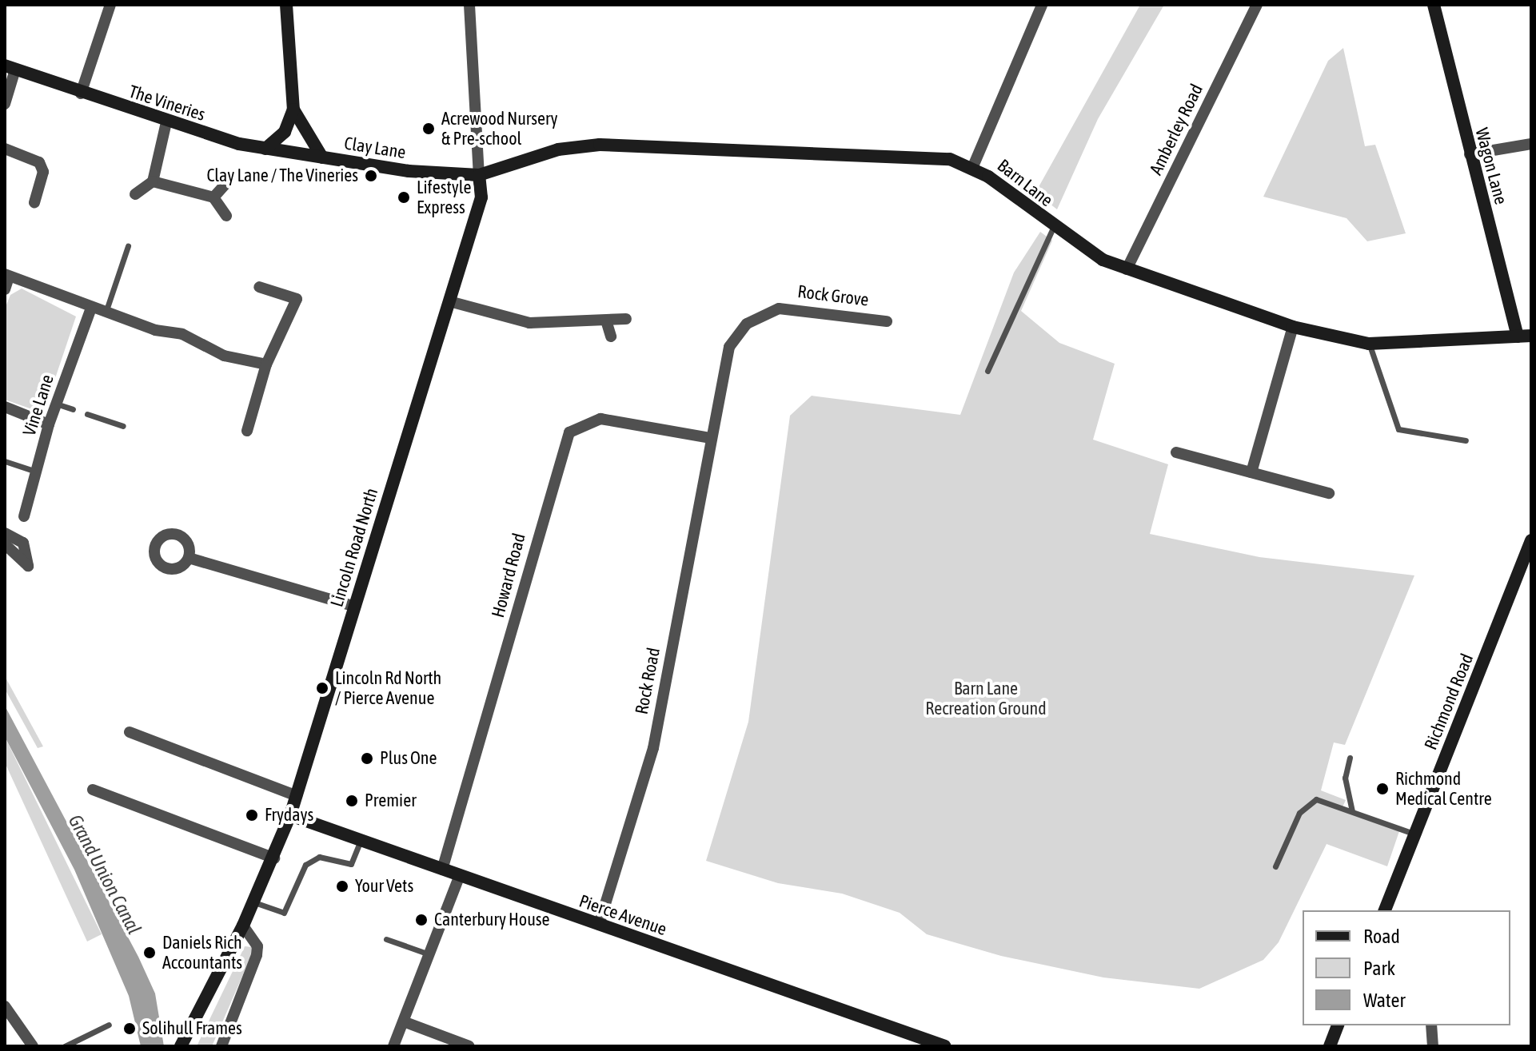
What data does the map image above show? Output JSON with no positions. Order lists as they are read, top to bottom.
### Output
{
  "streets": {
    "street": [
      "The Vineries",
      "Amberley Road",
      "Clay Lane",
      "Wagon Lane",
      "Barn Lane",
      "Rock Grove",
      "Vine Lane",
      "Lincoln Road North",
      "Howard Road",
      "Rock Road",
      "Richmond Road",
      "Pierce Avenue"
    ]
  },
  "crossings": [
    ["The Vineries", "Clay Lane"],
    ["Amberley Road", "Barn Lane"],
    ["Clay Lane", "Barn Lane"],
    ["Clay Lane", "Lincoln Road North"],
    ["Wagon Lane", "Barn Lane"],
    ["Barn Lane", "Lincoln Road North"],
    ["Rock Grove", "Howard Road"],
    ["Rock Grove", "Rock Road"],
    ["Lincoln Road North", "Pierce Avenue"],
    ["Howard Road", "Rock Road"],
    ["Howard Road", "Pierce Avenue"],
    ["Rock Road", "Pierce Avenue"]
  ],
  "water": ["Grand Union Canal"],
  "parks": ["Barn Lane Recreation Ground"],
  "places": [
    "Acrewood Nursery & Pre-school",
    "Clay Lane / The Vineries",
    "Lifestyle Express",
    "Lincoln Rd North / Pierce Avenue",
    "Plus One",
    "Richmond Medical Centre",
    "Premier",
    "Frydays",
    "Your Vets",
    "Canterbury House",
    "Daniels Rich Accountants",
    "Solihull Frames"
  ],
  "legend": ["Road", "Park", "Water"]
}
